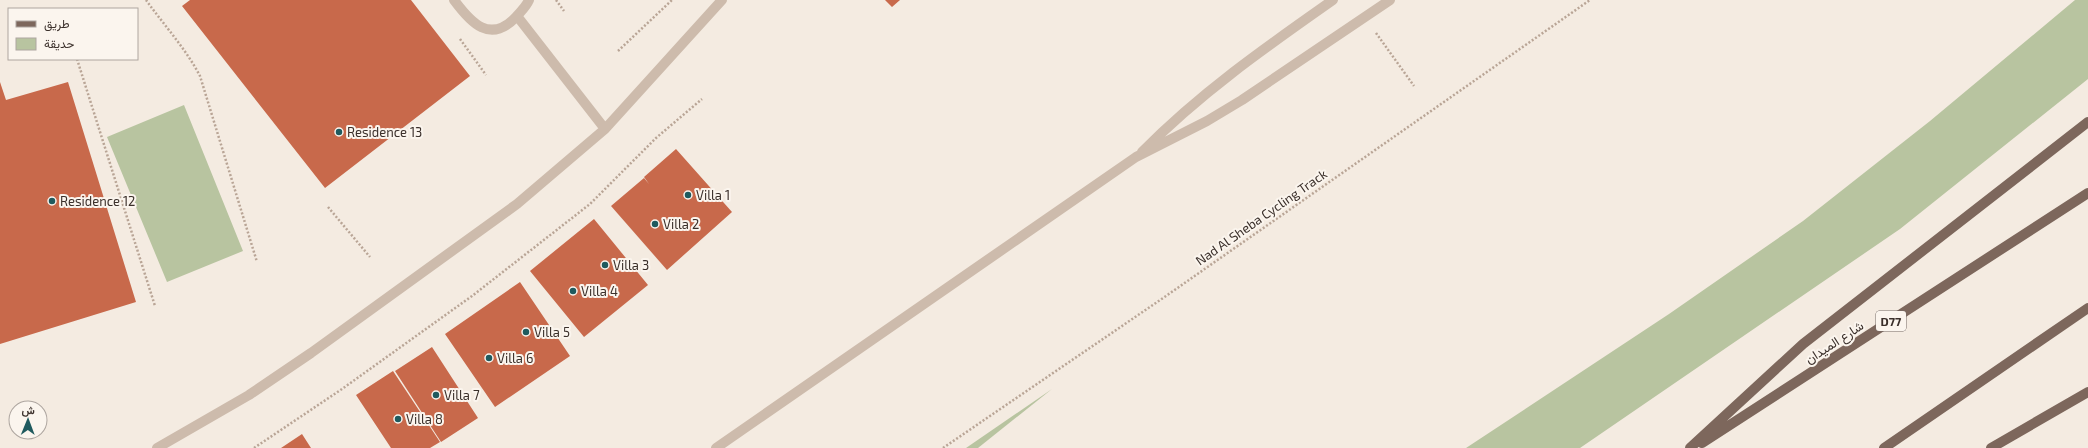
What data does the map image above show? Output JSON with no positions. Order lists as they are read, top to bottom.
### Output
{
  "streets": {
    "main road": ["D77", "شارع الميدان"],
    "path": ["Nad Al Sheba Cycling Track"]
  },
  "places": [
    "Residence 13",
    "Villa 1",
    "Residence 12",
    "Villa 2",
    "Villa 3",
    "Villa 4",
    "Villa 5",
    "Villa 6",
    "Villa 7",
    "Villa 8"
  ],
  "legend": ["طريق", "حديقة"],
  "north": "top"
}
